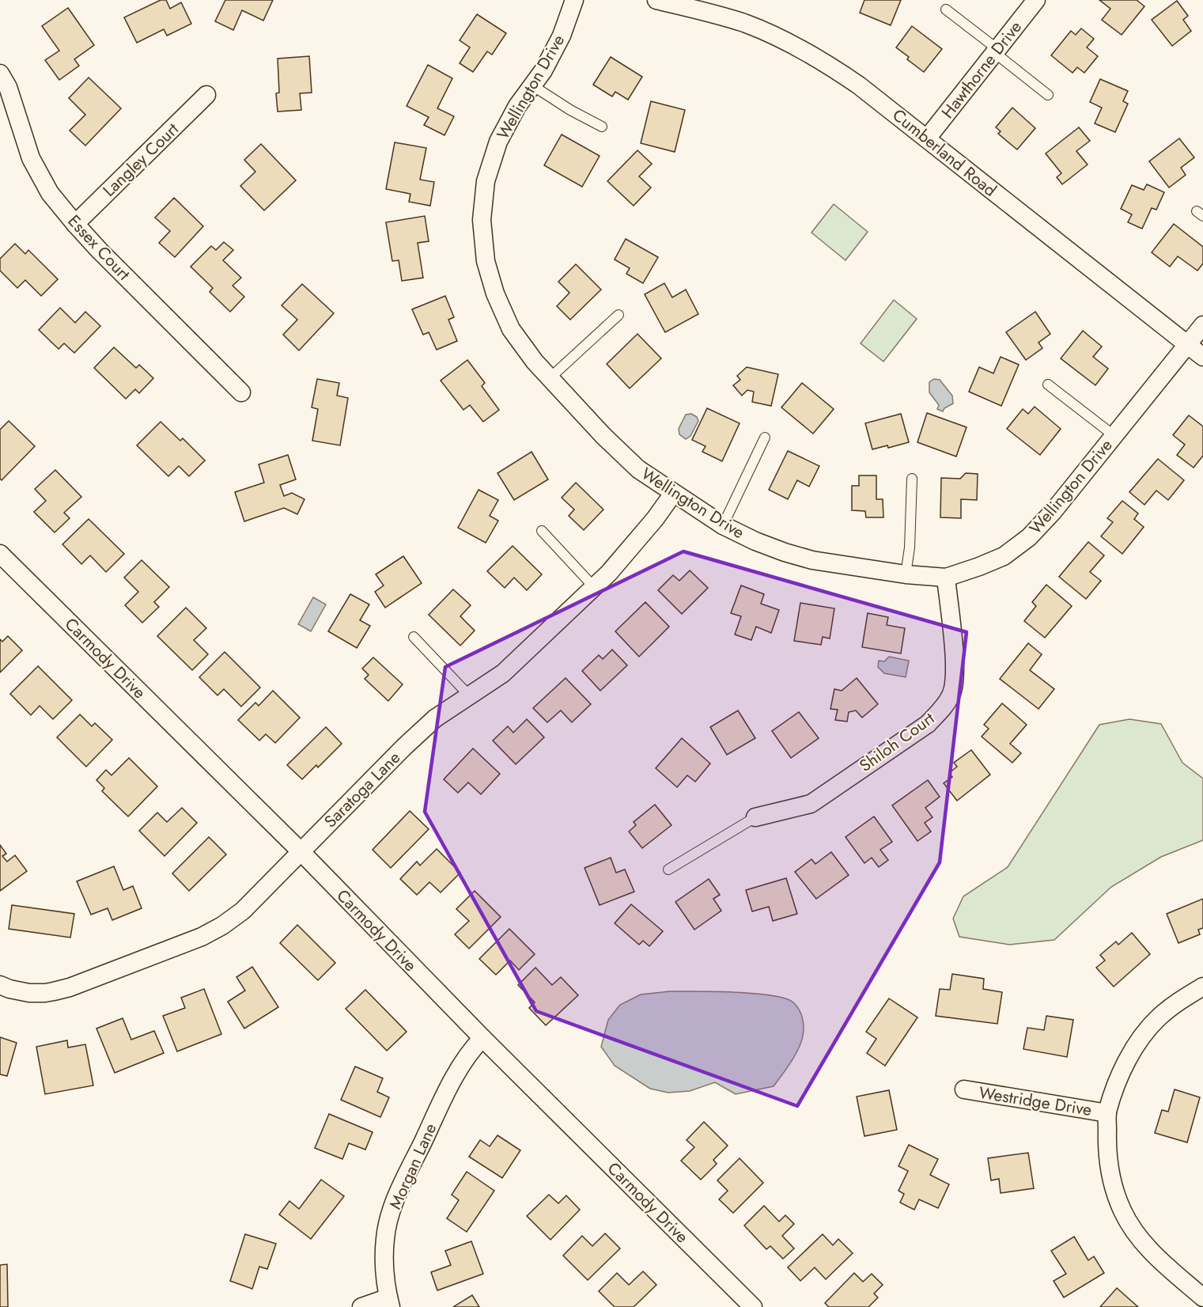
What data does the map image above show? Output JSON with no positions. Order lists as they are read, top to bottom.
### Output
{
  "streets": {
    "street": [
      "Hawthorne Drive",
      "Wellington Drive",
      "Cumberland Road",
      "Langley Court",
      "Essex Court",
      "Carmody Drive",
      "Shiloh Court",
      "Saratoga Lane",
      "Westridge Drive",
      "Morgan Lane"
    ]
  },
  "crossings": [
    ["Hawthorne Drive", "Cumberland Road"],
    ["Wellington Drive", "Cumberland Road"],
    ["Wellington Drive", "Shiloh Court"],
    ["Wellington Drive", "Saratoga Lane"],
    ["Langley Court", "Essex Court"],
    ["Carmody Drive", "Saratoga Lane"],
    ["Carmody Drive", "Morgan Lane"]
  ]
}
